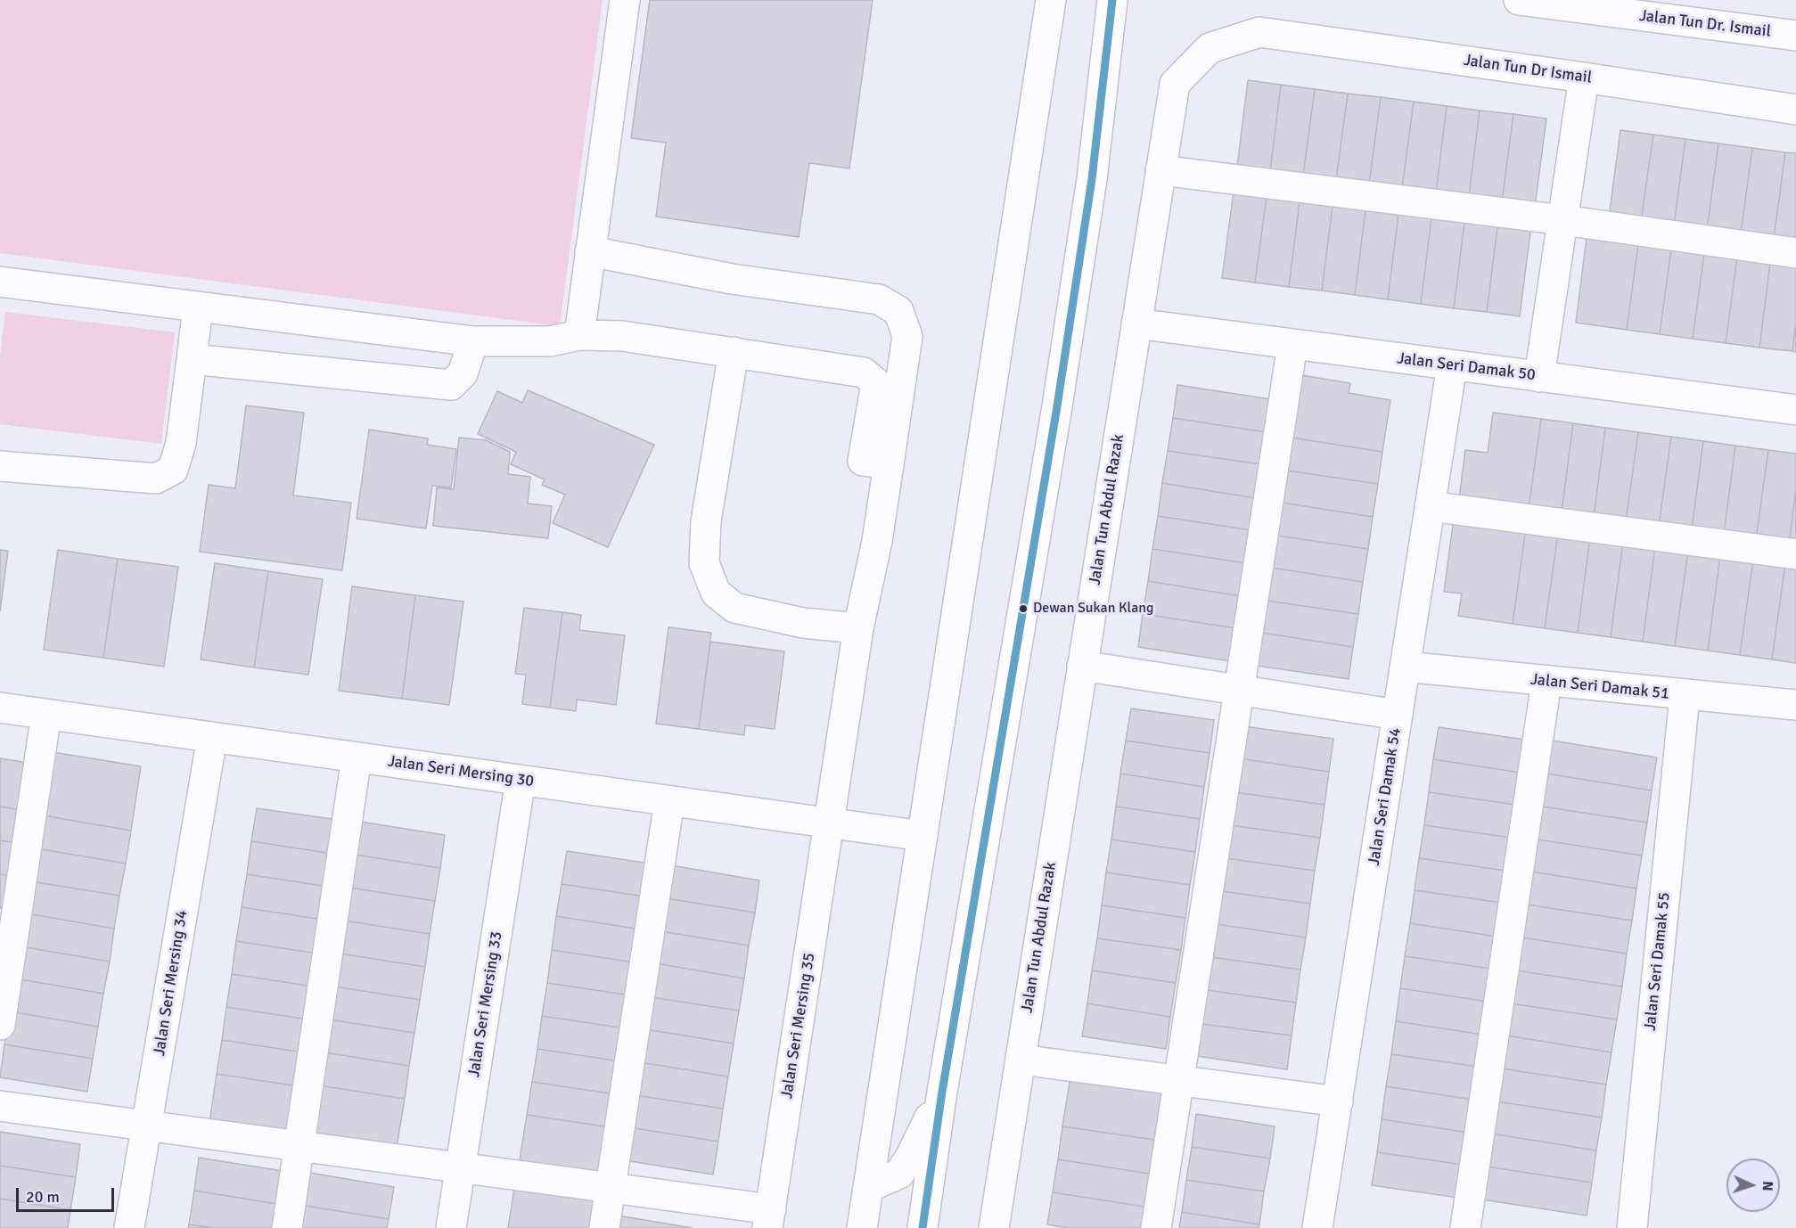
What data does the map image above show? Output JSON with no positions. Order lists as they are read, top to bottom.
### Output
{
  "streets": {
    "street": [
      "Jalan Tun Dr. Ismail",
      "Jalan Tun Dr Ismail",
      "Jalan Seri Damak 50",
      "Jalan Tun Abdul Razak",
      "Jalan Seri Damak 51",
      "Jalan Seri Mersing 30",
      "Jalan Seri Damak 54",
      "Jalan Seri Damak 55",
      "Jalan Seri Mersing 34",
      "Jalan Seri Mersing 33",
      "Jalan Seri Mersing 35"
    ]
  },
  "crossings": [
    ["Jalan Tun Dr Ismail", "Jalan Tun Abdul Razak"],
    ["Jalan Seri Damak 50", "Jalan Tun Abdul Razak"],
    ["Jalan Seri Damak 50", "Jalan Seri Damak 54"],
    ["Jalan Seri Damak 51", "Jalan Seri Damak 54"],
    ["Jalan Seri Damak 51", "Jalan Seri Damak 55"],
    ["Jalan Seri Mersing 30", "Jalan Seri Mersing 34"],
    ["Jalan Seri Mersing 30", "Jalan Seri Mersing 33"],
    ["Jalan Seri Mersing 30", "Jalan Seri Mersing 35"]
  ],
  "places": ["Dewan Sukan Klang"],
  "scale_bar": "20 m",
  "north": "right"
}
